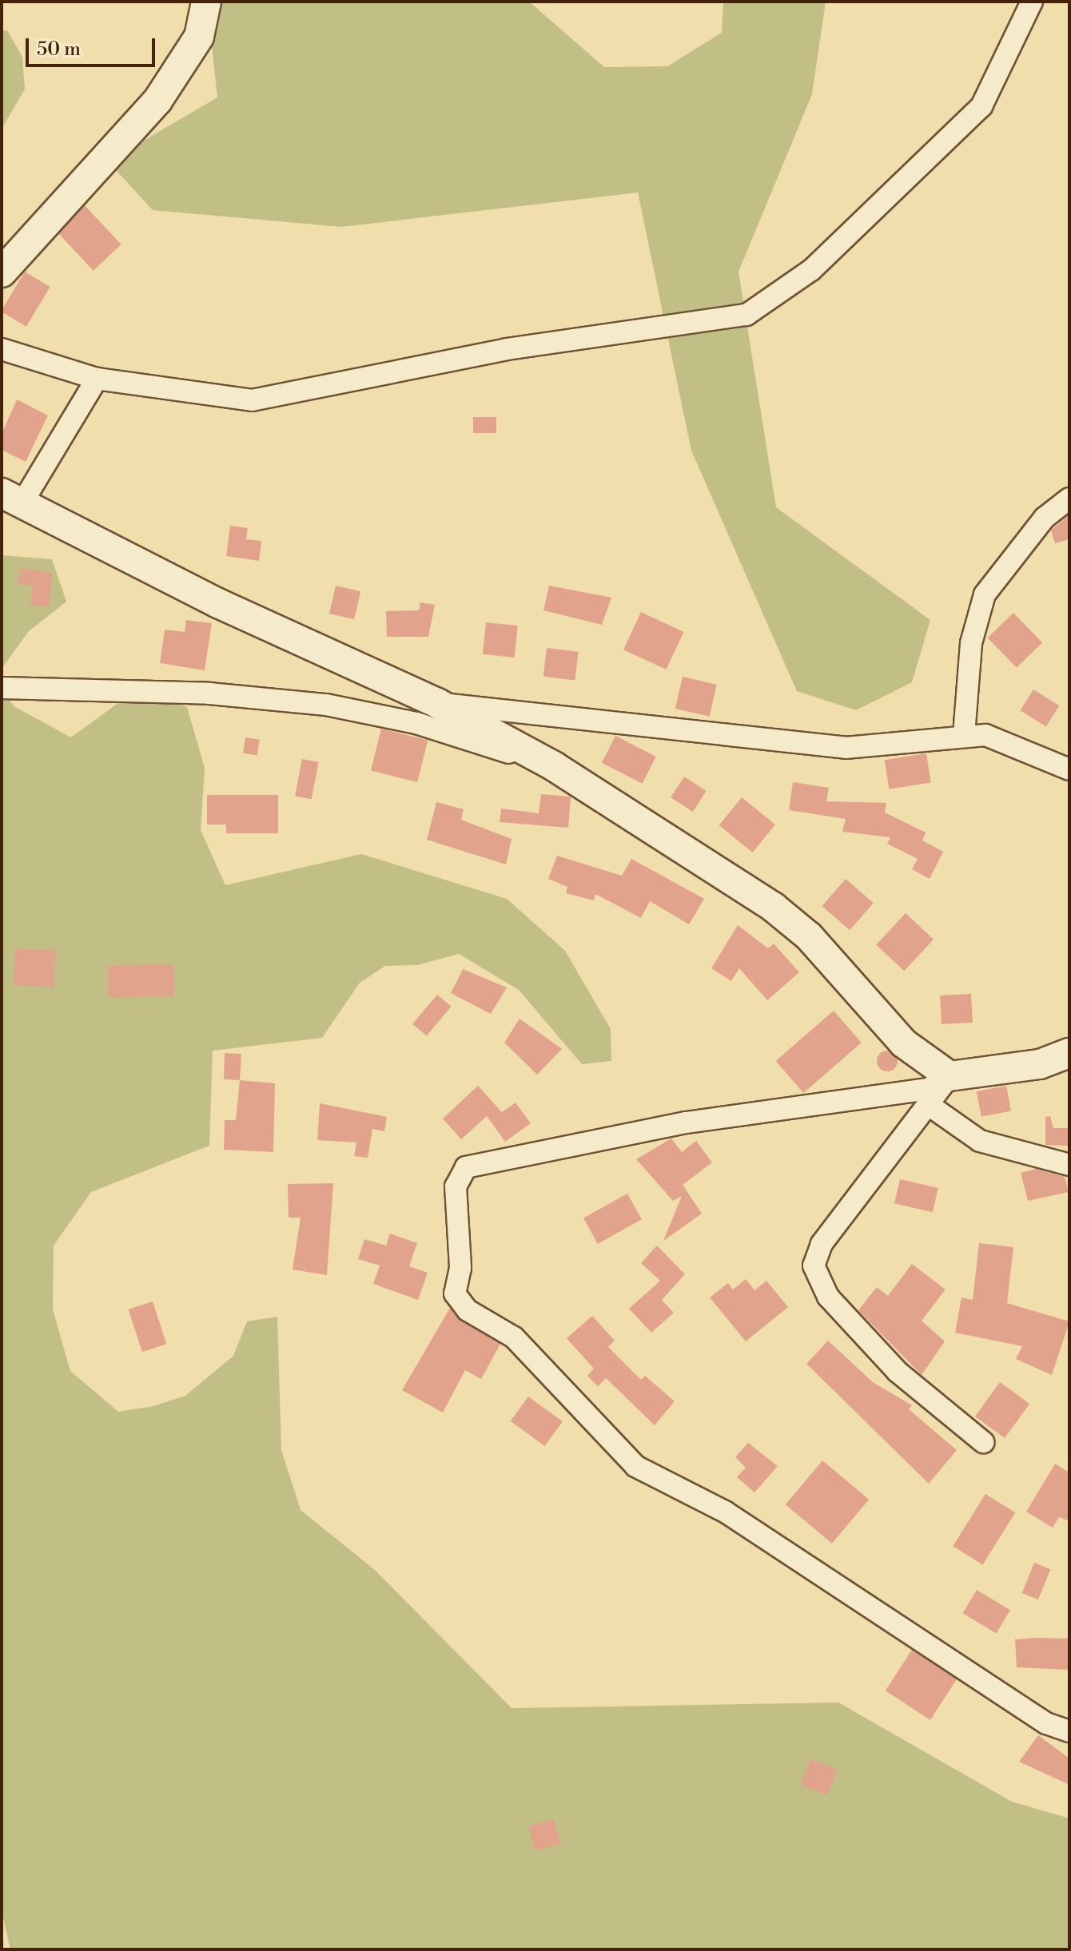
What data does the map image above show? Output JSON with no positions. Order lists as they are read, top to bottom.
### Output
{
  "scale_bar": "50 m"
}
